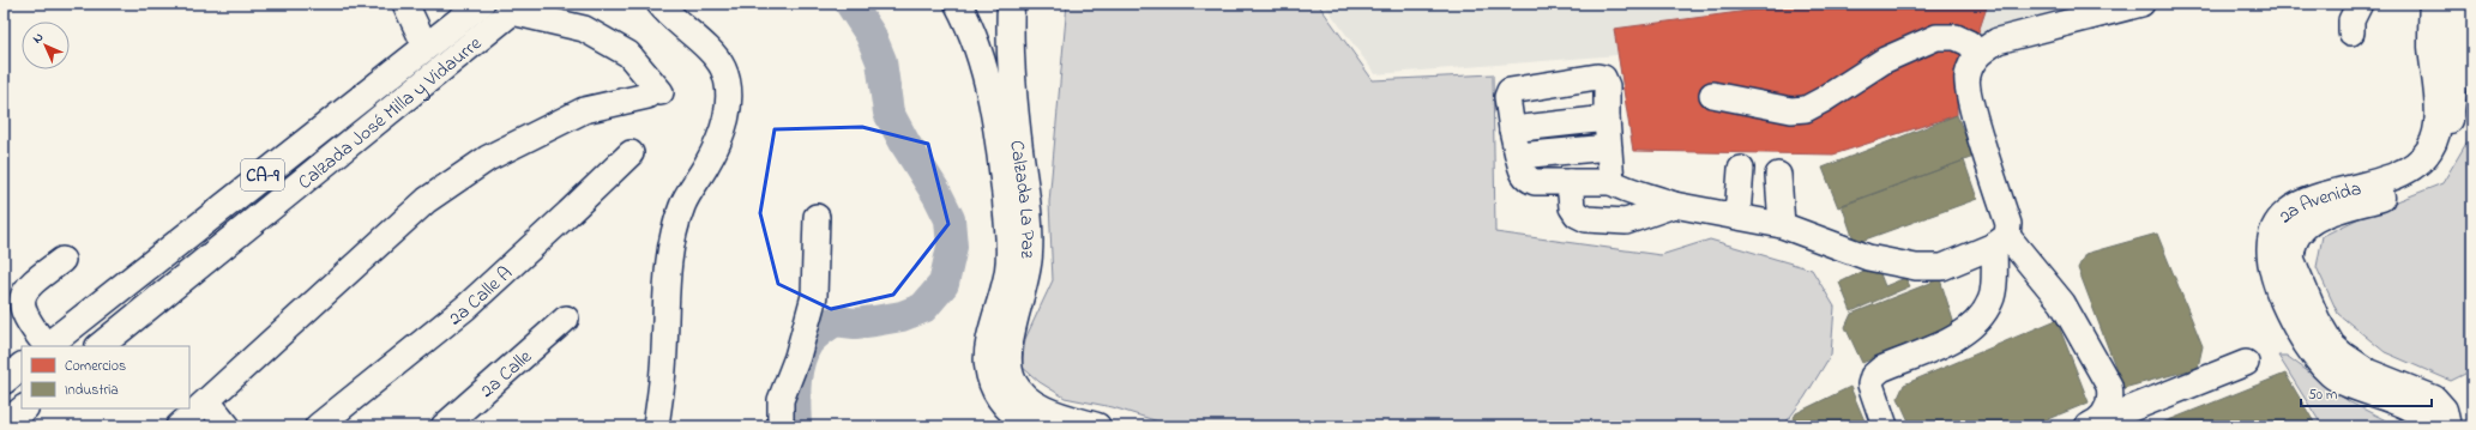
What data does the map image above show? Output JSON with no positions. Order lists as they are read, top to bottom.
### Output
{
  "streets": {
    "main road": [
      "Calzada José Milla y Vidaurre",
      "CA-9",
      "Calzada La Paz",
      "2a Avenida"
    ],
    "street": ["2a Calle A", "2a Calle"]
  },
  "legend": ["Comercios", "Industria"],
  "scale_bar": "50 m",
  "north": "top left"
}
